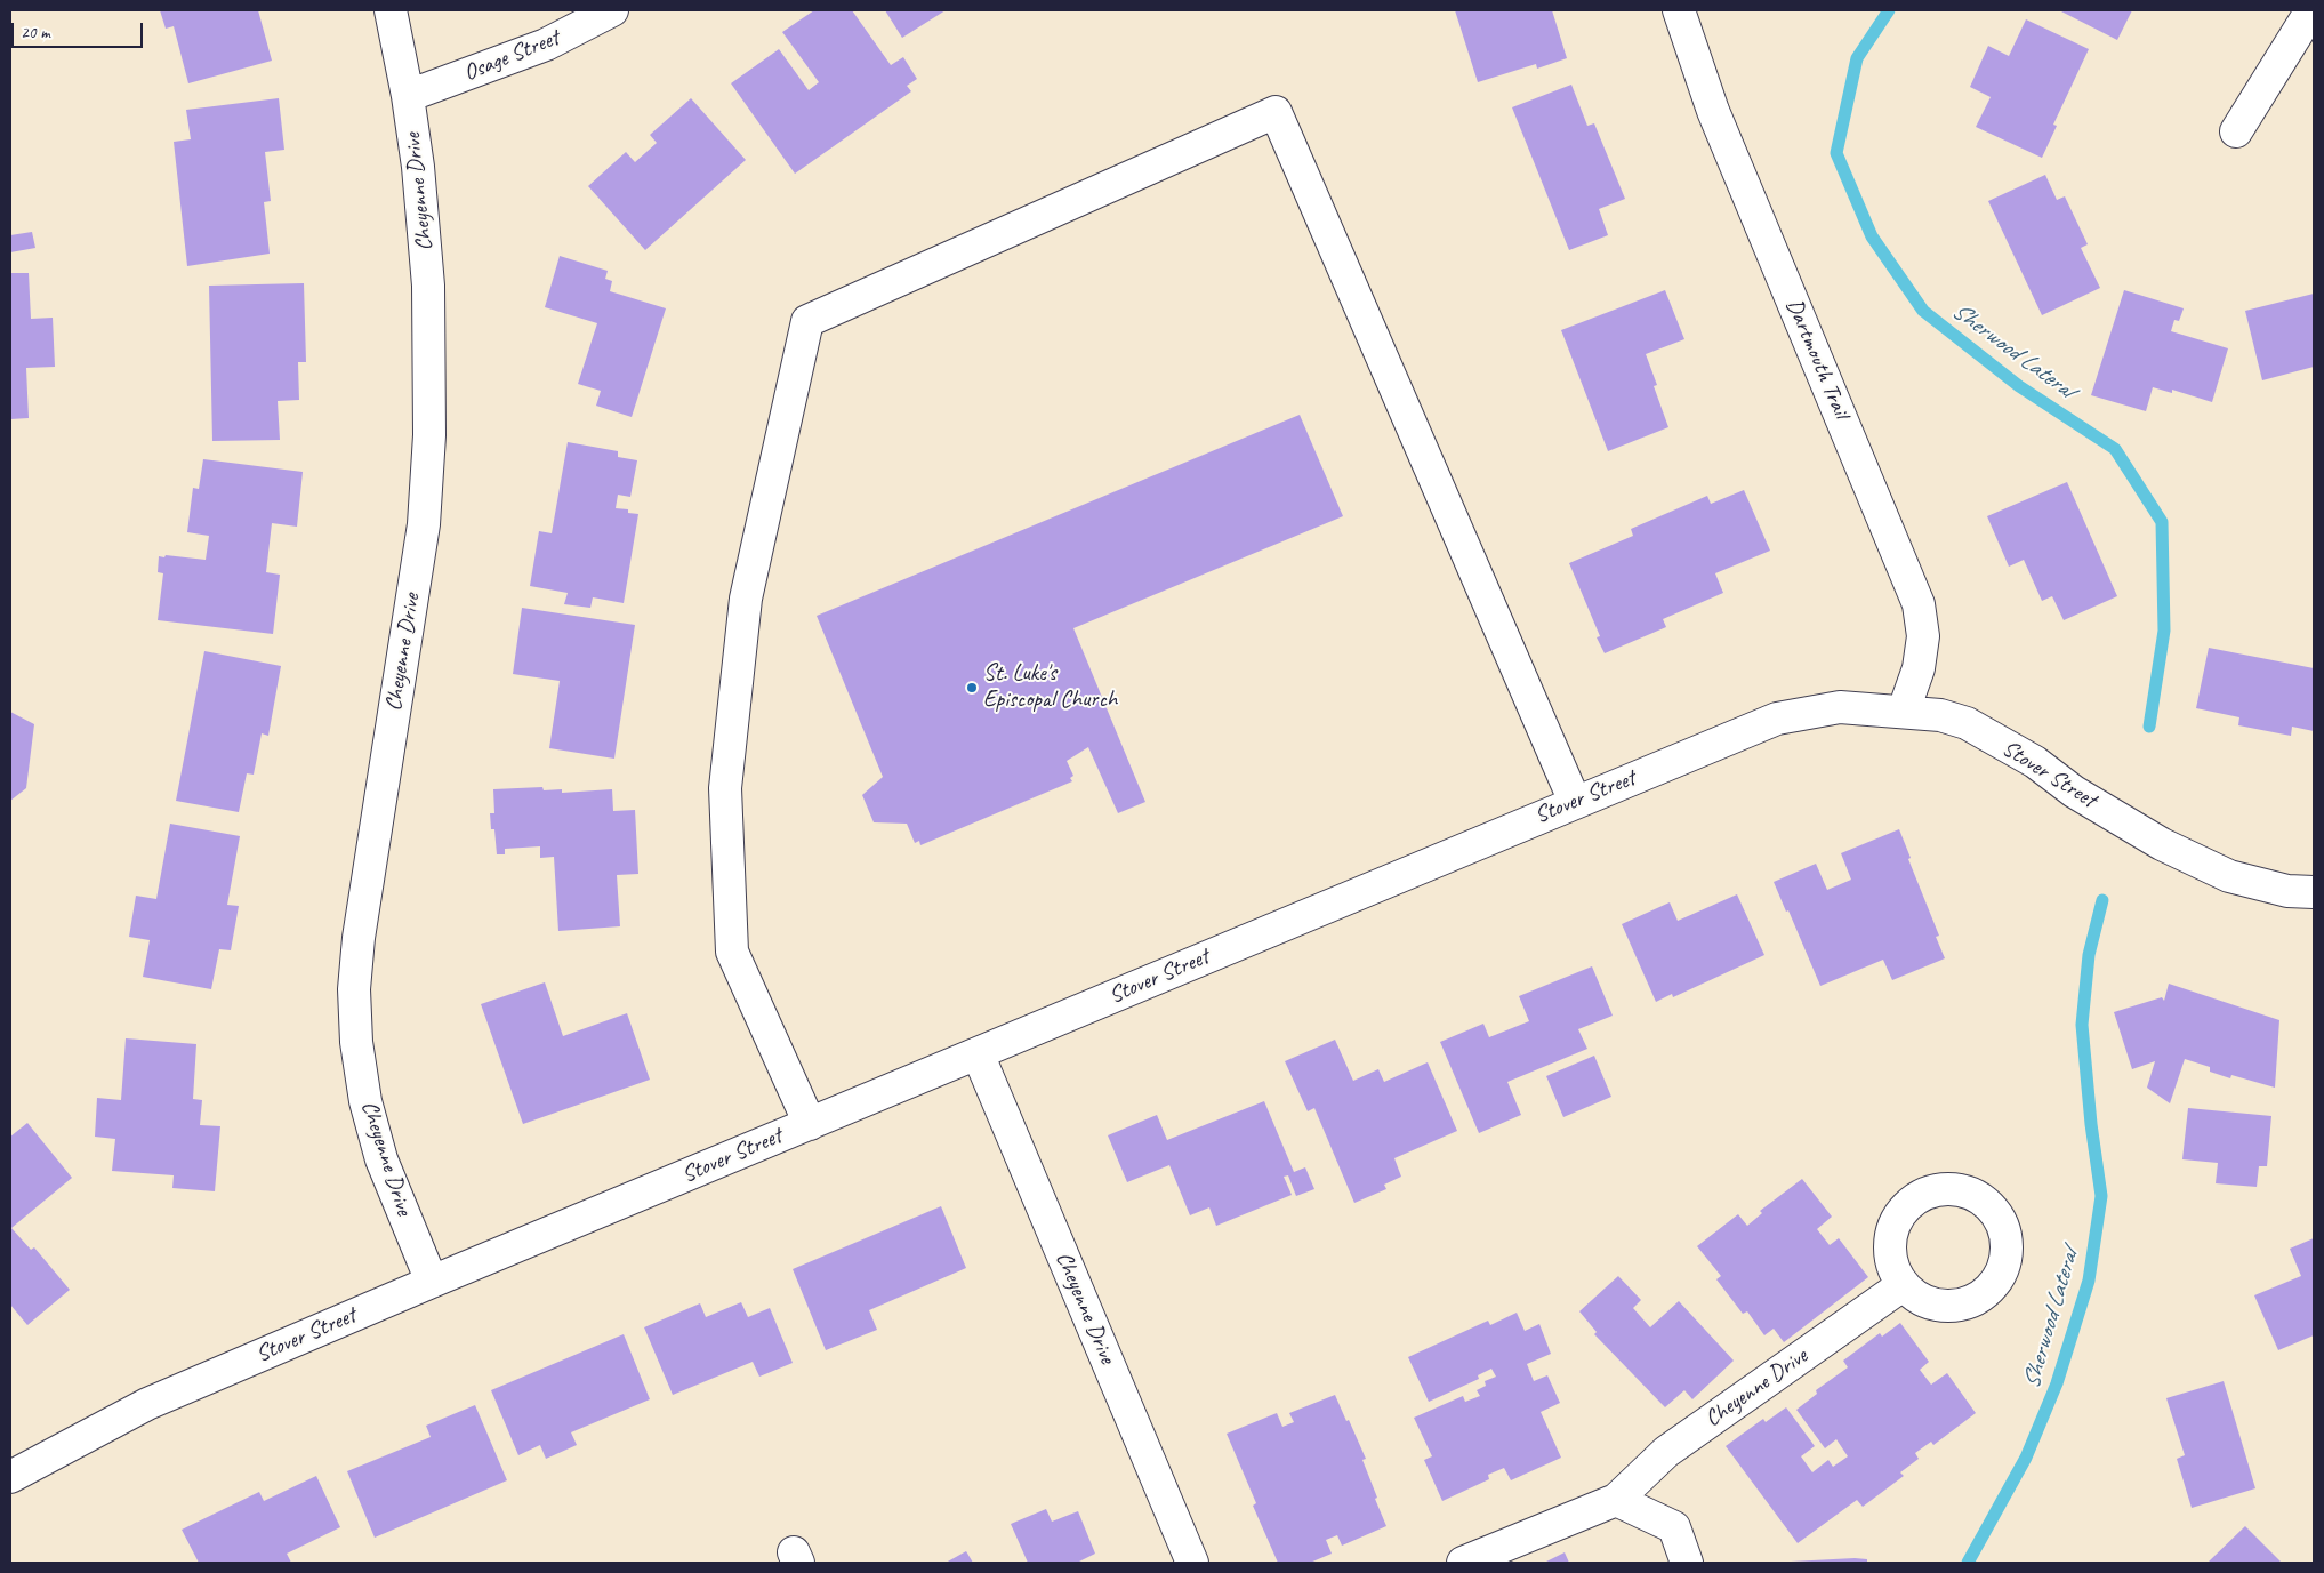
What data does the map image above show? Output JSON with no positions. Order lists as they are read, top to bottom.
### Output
{
  "streets": {
    "street": [
      "Osage Street",
      "Cheyenne Drive",
      "Dartmouth Trail",
      "Stover Street"
    ]
  },
  "crossings": [
    ["Osage Street", "Cheyenne Drive"],
    ["Cheyenne Drive", "Stover Street"],
    ["Dartmouth Trail", "Stover Street"]
  ],
  "water": ["Sherwood Lateral"],
  "places": ["St. Luke's Episcopal Church"],
  "scale_bar": "20 m"
}
